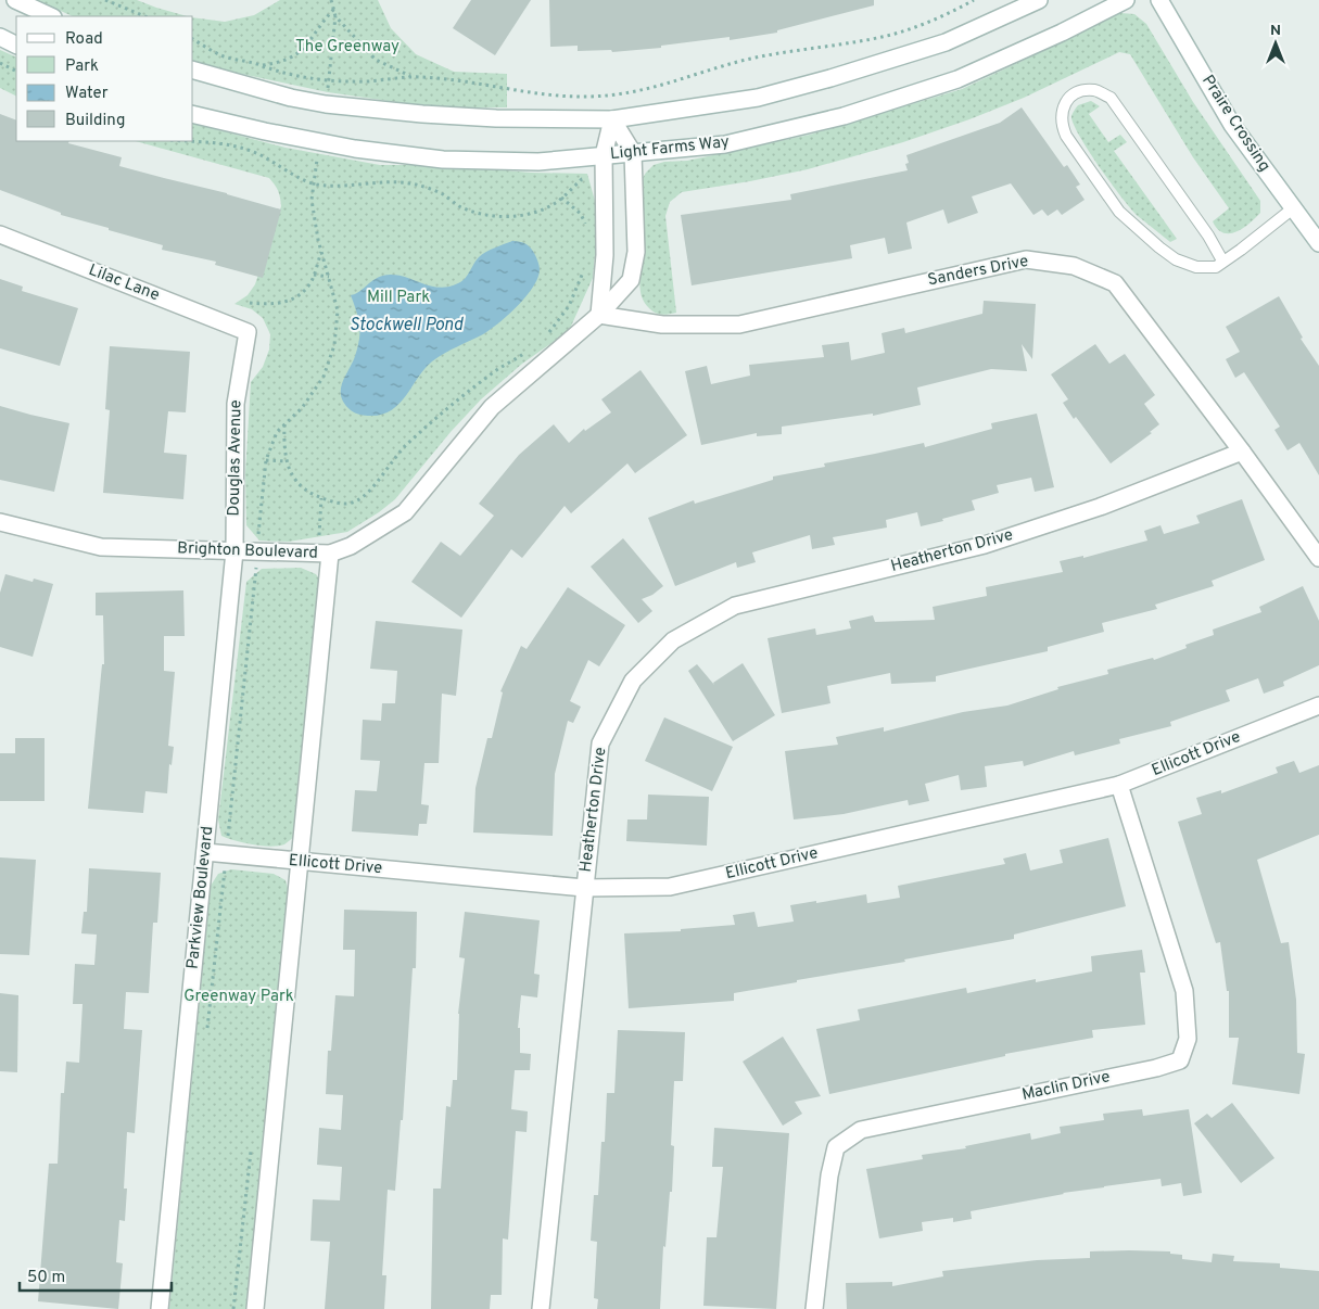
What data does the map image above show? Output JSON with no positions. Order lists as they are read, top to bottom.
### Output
{
  "streets": {
    "street": [
      "Praire Crossing",
      "Light Farms Way",
      "Sanders Drive",
      "Lilac Lane",
      "Douglas Avenue",
      "Brighton Boulevard",
      "Heatherton Drive",
      "Ellicott Drive",
      "Parkview Boulevard",
      "Maclin Drive"
    ]
  },
  "crossings": [
    ["Light Farms Way", "Brighton Boulevard"],
    ["Sanders Drive", "Brighton Boulevard"],
    ["Sanders Drive", "Heatherton Drive"],
    ["Lilac Lane", "Douglas Avenue"],
    ["Douglas Avenue", "Brighton Boulevard"],
    ["Douglas Avenue", "Parkview Boulevard"],
    ["Brighton Boulevard", "Parkview Boulevard"],
    ["Heatherton Drive", "Ellicott Drive"],
    ["Ellicott Drive", "Parkview Boulevard"],
    ["Ellicott Drive", "Maclin Drive"]
  ],
  "water": ["Stockwell Pond"],
  "parks": ["The Greenway", "Mill Park", "Greenway Park"],
  "legend": [
    "Road",
    "Park",
    "Water",
    "Building"
  ],
  "scale_bar": "50 m",
  "north": "top"
}
